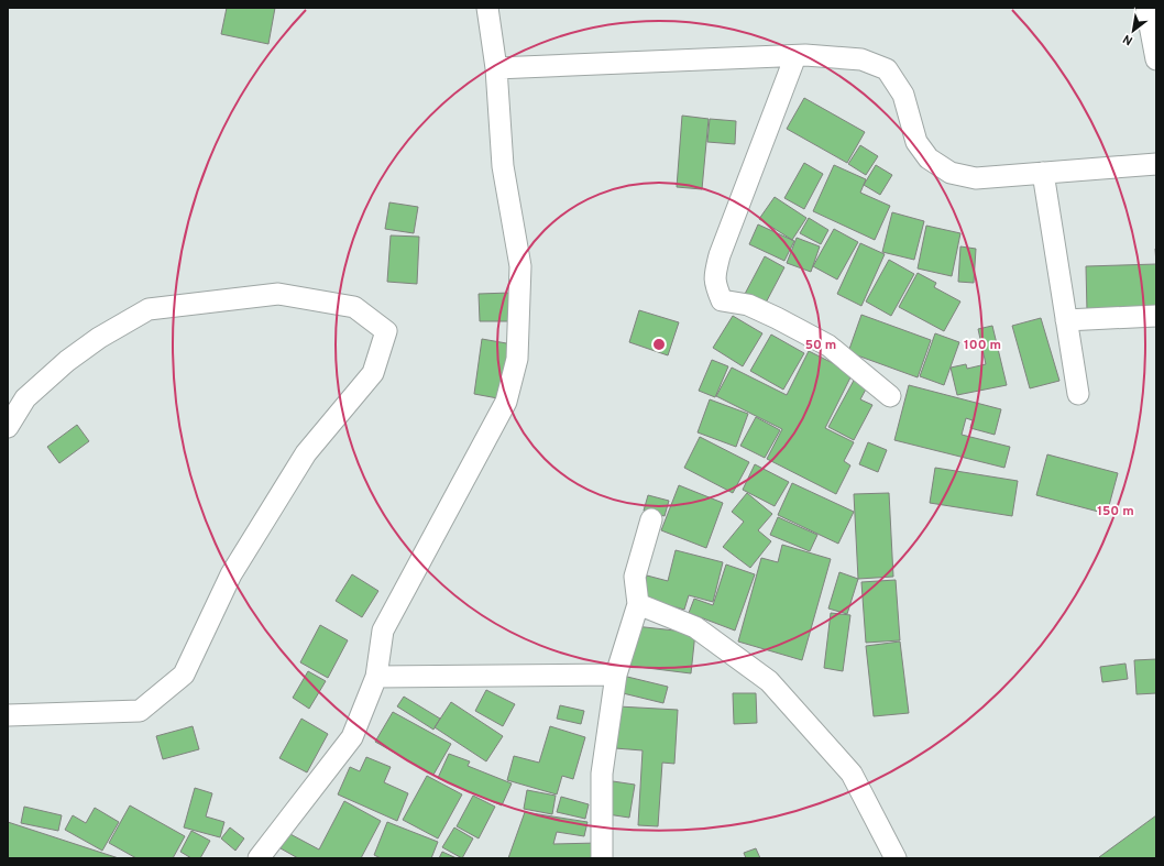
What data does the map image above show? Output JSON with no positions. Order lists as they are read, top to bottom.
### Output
{
  "north": "bottom left",
  "rings": ["50 m", "100 m", "150 m"]
}
